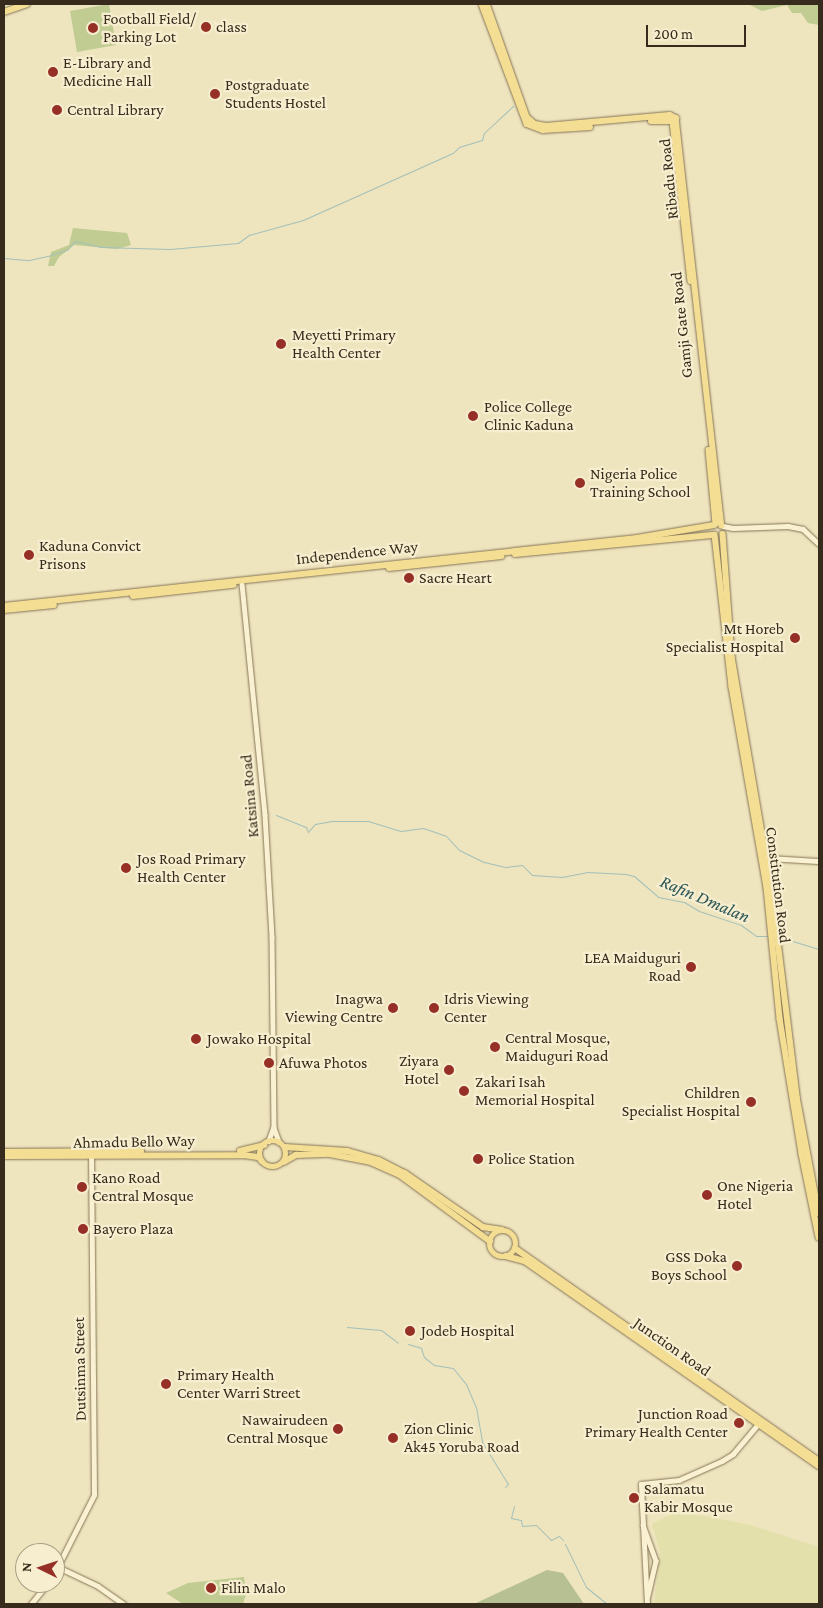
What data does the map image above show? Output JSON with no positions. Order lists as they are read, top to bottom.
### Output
{
  "streets": {
    "main road": [
      "Ribadu Road",
      "Gamji Gate Road",
      "Independence Way",
      "Constitution Road",
      "Ahmadu Bello Way",
      "Junction Road"
    ],
    "street": ["Katsina Road", "Dutsinma Street"]
  },
  "crossings": [
    ["Ribadu Road", "Gamji Gate Road"],
    ["Ribadu Road", "Independence Way"],
    ["Ribadu Road", "Constitution Road"],
    ["Gamji Gate Road", "Independence Way"],
    ["Gamji Gate Road", "Constitution Road"],
    ["Independence Way", "Katsina Road"],
    ["Independence Way", "Constitution Road"],
    ["Katsina Road", "Ahmadu Bello Way"],
    ["Ahmadu Bello Way", "Dutsinma Street"]
  ],
  "water": ["Rafin Dmalan"],
  "places": [
    "class",
    "Football Field/ Parking Lot",
    "E-Library and Medicine Hall",
    "Postgraduate Students Hostel",
    "Central Library",
    "Meyetti Primary Health Center",
    "Police College Clinic Kaduna",
    "Nigeria Police Training School",
    "Kaduna Convict Prisons",
    "Sacre Heart",
    "Mt Horeb Specialist Hospital",
    "Jos Road Primary Health Center",
    "LEA Maiduguri Road",
    "Inagwa Viewing Centre",
    "Idris Viewing Center",
    "Jowako Hospital",
    "Central Mosque, Maiduguri Road",
    "Afuwa Photos",
    "Ziyara Hotel",
    "Zakari Isah Memorial Hospital",
    "Children Specialist Hospital",
    "Police Station",
    "Kano Road Central Mosque",
    "One Nigeria Hotel",
    "Bayero Plaza",
    "GSS Doka Boys School",
    "Jodeb Hospital",
    "Primary Health Center Warri Street",
    "Junction Road Primary Health Center",
    "Nawairudeen Central Mosque",
    "Zion Clinic Ak45 Yoruba Road",
    "Salamatu Kabir Mosque",
    "Filin Malo"
  ],
  "scale_bar": "200 m",
  "north": "left"
}
